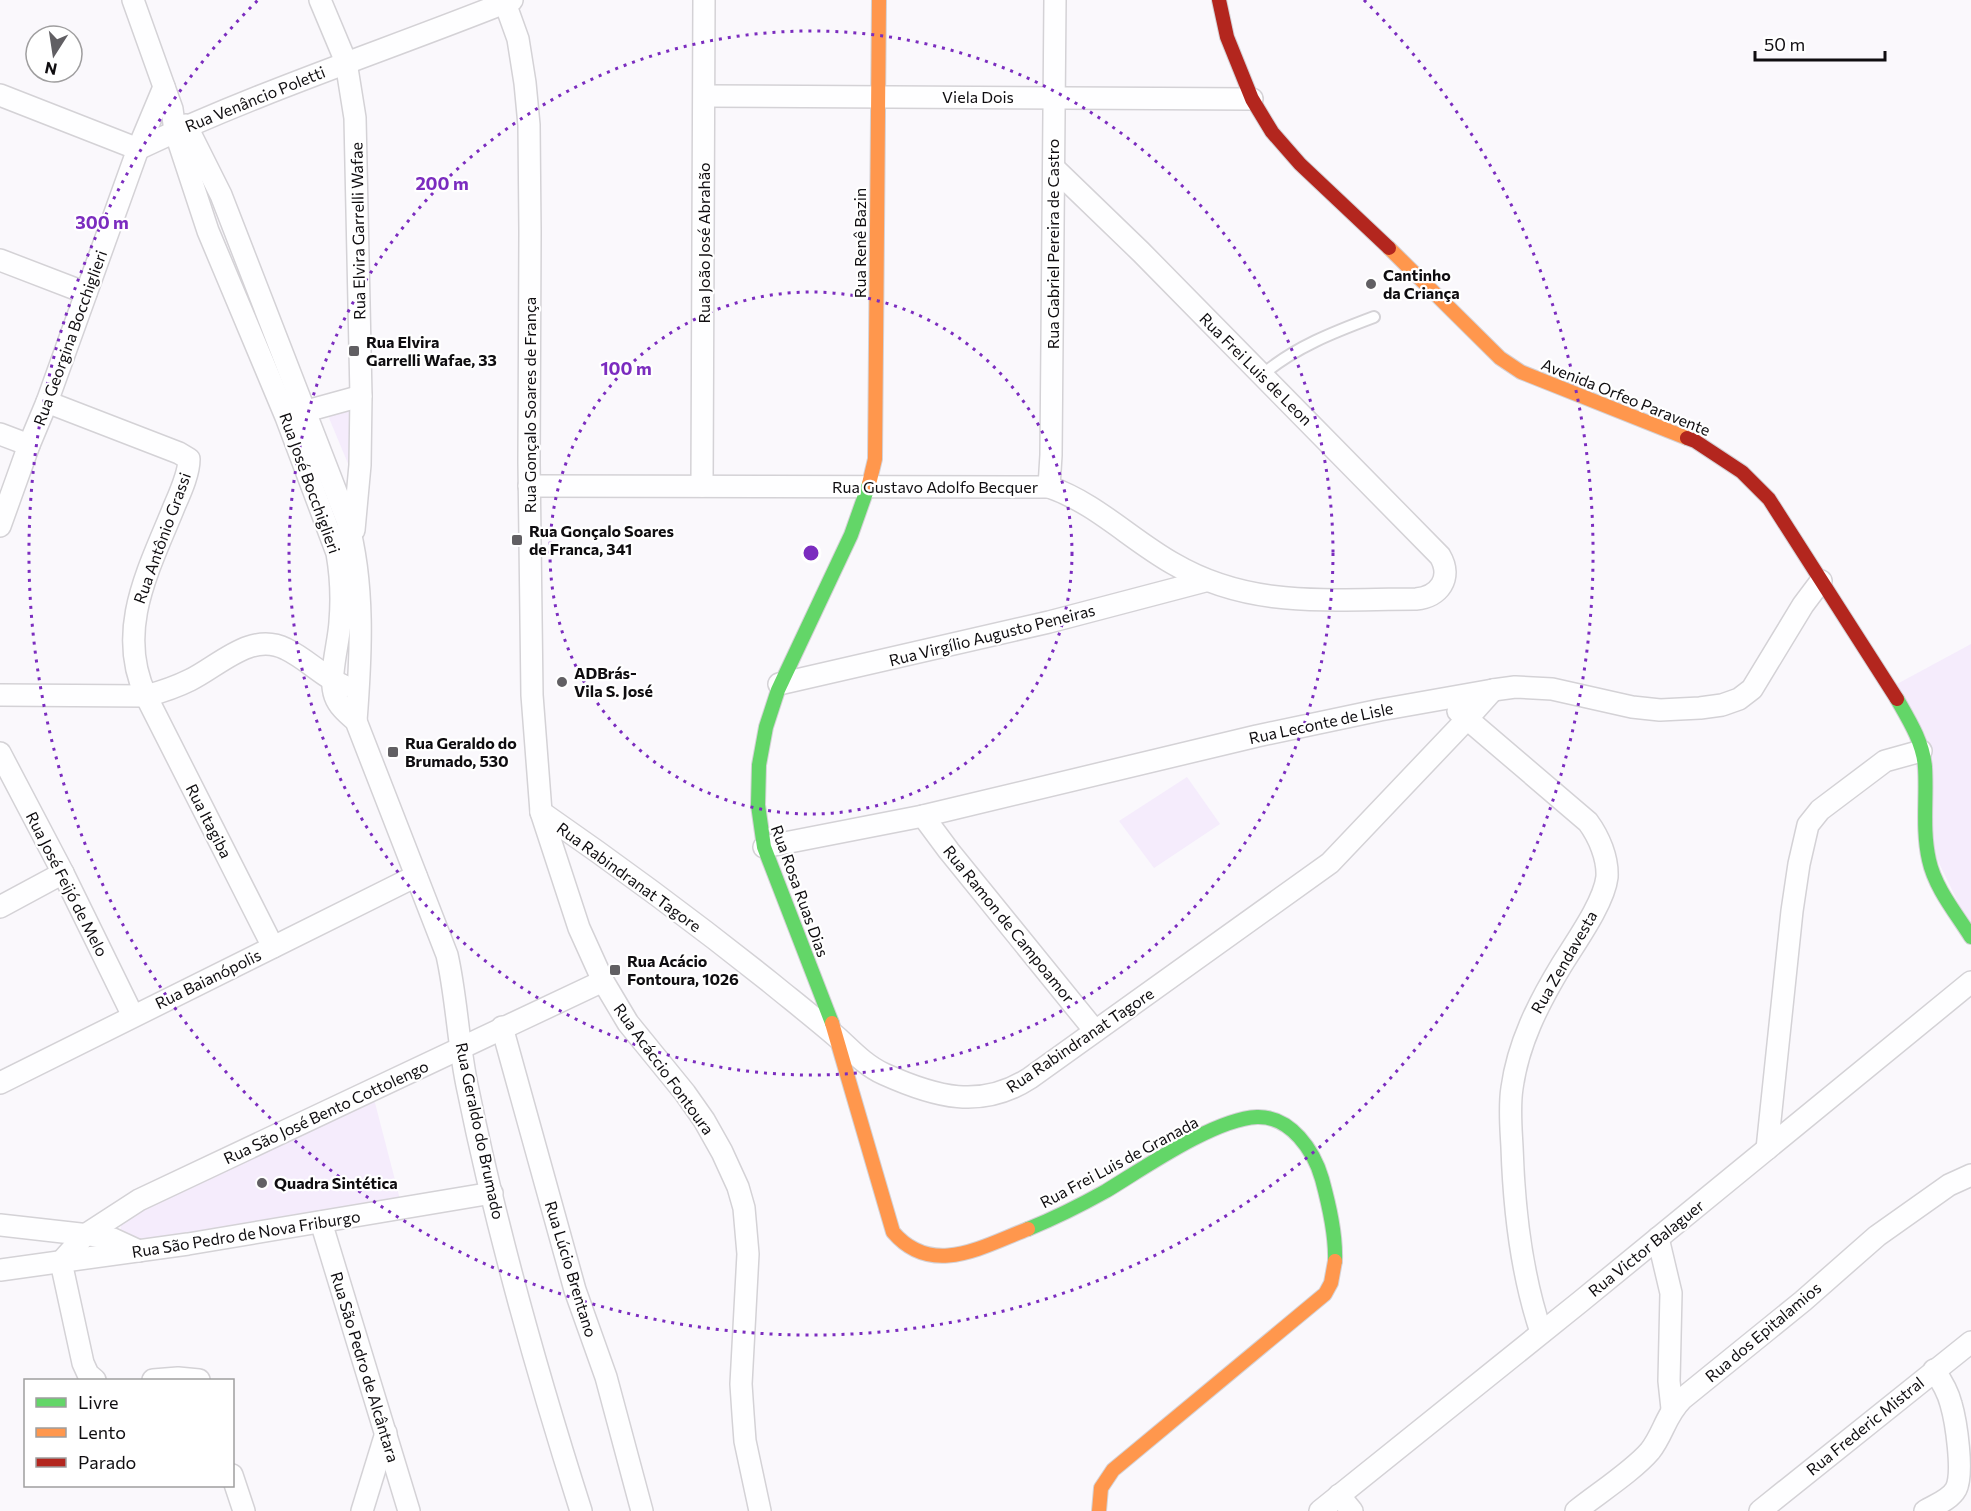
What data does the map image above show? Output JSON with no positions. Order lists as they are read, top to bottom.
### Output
{
  "streets": {
    "street": [
      "Viela Dois",
      "Rua Venâncio Poletti",
      "Rua Elvira Garrelli Wafae",
      "Rua João José Abrahão",
      "Rua Renê Bazin",
      "Rua Gabriel Pereira de Castro",
      "Rua Georgina Bocchiglieri",
      "Rua Frei Luis de Leon",
      "Avenida Orfeo Paravente",
      "Rua Gonçalo Soares de França",
      "Rua José Bocchiglieri",
      "Rua Gustavo Adolfo Becquer",
      "Rua Antônio Grassi",
      "Rua Virgílio Augusto Peneiras",
      "Rua Leconte de Lisle",
      "Rua Itagiba",
      "Rua Rabindranat Tagore",
      "Rua José Feijó de Melo",
      "Rua Rosa Ruas Dias",
      "Rua Ramon de Campoamor",
      "Rua Zendavesta",
      "Rua Baianópolis",
      "Rua Acáccio Fontoura",
      "Rua São José Bento Cottolengo",
      "Rua Geraldo do Brumado",
      "Rua Frei Luis de Granada",
      "Rua São Pedro de Nova Friburgo",
      "Rua Victor Balaguer",
      "Rua Lúcio Brentano",
      "Rua dos Epitalamios",
      "Rua São Pedro de Alcântara",
      "Rua Frederic Mistral"
    ]
  },
  "crossings": [
    ["Viela Dois", "Rua João José Abrahão"],
    ["Viela Dois", "Rua Renê Bazin"],
    ["Viela Dois", "Rua Gabriel Pereira de Castro"],
    ["Viela Dois", "Avenida Orfeo Paravente"],
    ["Rua Venâncio Poletti", "Rua Elvira Garrelli Wafae"],
    ["Rua Venâncio Poletti", "Rua Georgina Bocchiglieri"],
    ["Rua Venâncio Poletti", "Rua Gonçalo Soares de França"],
    ["Rua Venâncio Poletti", "Rua José Bocchiglieri"],
    ["Rua Elvira Garrelli Wafae", "Rua José Bocchiglieri"],
    ["Rua João José Abrahão", "Rua Gustavo Adolfo Becquer"],
    ["Rua Renê Bazin", "Rua Gustavo Adolfo Becquer"],
    ["Rua Renê Bazin", "Rua Rosa Ruas Dias"],
    ["Rua Gabriel Pereira de Castro", "Rua Frei Luis de Leon"],
    ["Rua Gabriel Pereira de Castro", "Rua Gustavo Adolfo Becquer"],
    ["Rua Georgina Bocchiglieri", "Rua José Bocchiglieri"],
    ["Rua Georgina Bocchiglieri", "Rua Antônio Grassi"],
    ["Rua Frei Luis de Leon", "Rua Gustavo Adolfo Becquer"],
    ["Avenida Orfeo Paravente", "Rua Leconte de Lisle"],
    ["Rua Gonçalo Soares de França", "Rua Gustavo Adolfo Becquer"],
    ["Rua Gonçalo Soares de França", "Rua Rabindranat Tagore"],
    ["Rua Gonçalo Soares de França", "Rua Acáccio Fontoura"],
    ["Rua José Bocchiglieri", "Rua Geraldo do Brumado"],
    ["Rua Gustavo Adolfo Becquer", "Rua Virgílio Augusto Peneiras"],
    ["Rua Gustavo Adolfo Becquer", "Rua Rosa Ruas Dias"],
    ["Rua Antônio Grassi", "Rua Itagiba"],
    ["Rua Virgílio Augusto Peneiras", "Rua Rosa Ruas Dias"],
    ["Rua Leconte de Lisle", "Rua Rosa Ruas Dias"],
    ["Rua Leconte de Lisle", "Rua Ramon de Campoamor"],
    ["Rua Leconte de Lisle", "Rua Zendavesta"],
    ["Rua Itagiba", "Rua Baianópolis"],
    ["Rua Rabindranat Tagore", "Rua Rosa Ruas Dias"],
    ["Rua Rabindranat Tagore", "Rua Ramon de Campoamor"],
    ["Rua Rabindranat Tagore", "Rua Zendavesta"],
    ["Rua Rabindranat Tagore", "Rua Acáccio Fontoura"],
    ["Rua Rabindranat Tagore", "Rua Frei Luis de Granada"],
    ["Rua José Feijó de Melo", "Rua Baianópolis"],
    ["Rua Rosa Ruas Dias", "Rua Frei Luis de Granada"],
    ["Rua Zendavesta", "Rua Victor Balaguer"],
    ["Rua Baianópolis", "Rua Geraldo do Brumado"],
    ["Rua Acáccio Fontoura", "Rua São José Bento Cottolengo"],
    ["Rua São José Bento Cottolengo", "Rua Geraldo do Brumado"],
    ["Rua São José Bento Cottolengo", "Rua São Pedro de Nova Friburgo"],
    ["Rua São José Bento Cottolengo", "Rua Lúcio Brentano"],
    ["Rua Geraldo do Brumado", "Rua São Pedro de Nova Friburgo"],
    ["Rua São Pedro de Nova Friburgo", "Rua São Pedro de Alcântara"]
  ],
  "places": {
    "other": ["Cantinho da Criança", "ADBrás- Vila S. José", "Quadra Sintética"],
    "transit": [
      "Rua Elvira Garrelli Wafae, 33",
      "Rua Gonçalo Soares de Franca, 341",
      "Rua Geraldo do Brumado, 530",
      "Rua Acácio Fontoura, 1026"
    ]
  },
  "legend": ["Livre", "Lento", "Parado"],
  "scale_bar": "50 m",
  "north": "bottom",
  "rings": ["200 m", "300 m", "100 m"]
}
